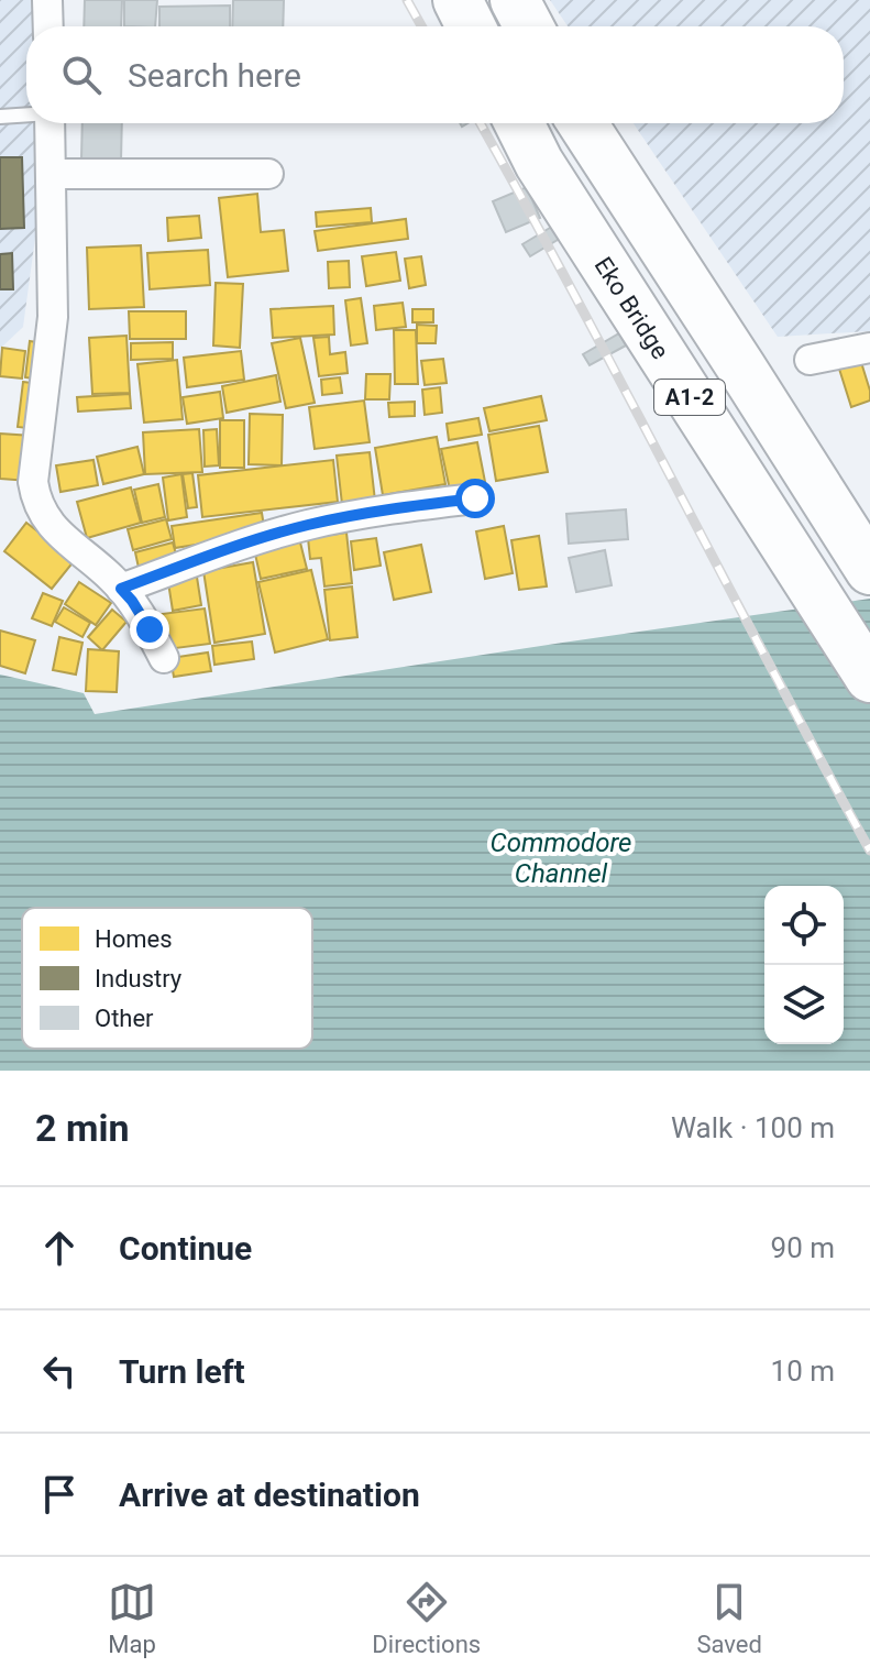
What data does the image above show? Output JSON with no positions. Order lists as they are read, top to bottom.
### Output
{
  "streets": {
    "highway": ["Eko Bridge", "A1-2"]
  },
  "water": ["Commodore Channel"],
  "legend": ["Homes", "Industry", "Other"],
  "page": {
    "search": "Search here",
    "heading": ["2 min", "Walk · 100 m"],
    "list": [
      ["Continue", "90 m"],
      ["Turn left", "10 m"],
      "Arrive at destination"
    ],
    "nav": ["Map", "Directions", "Saved"]
  }
}
